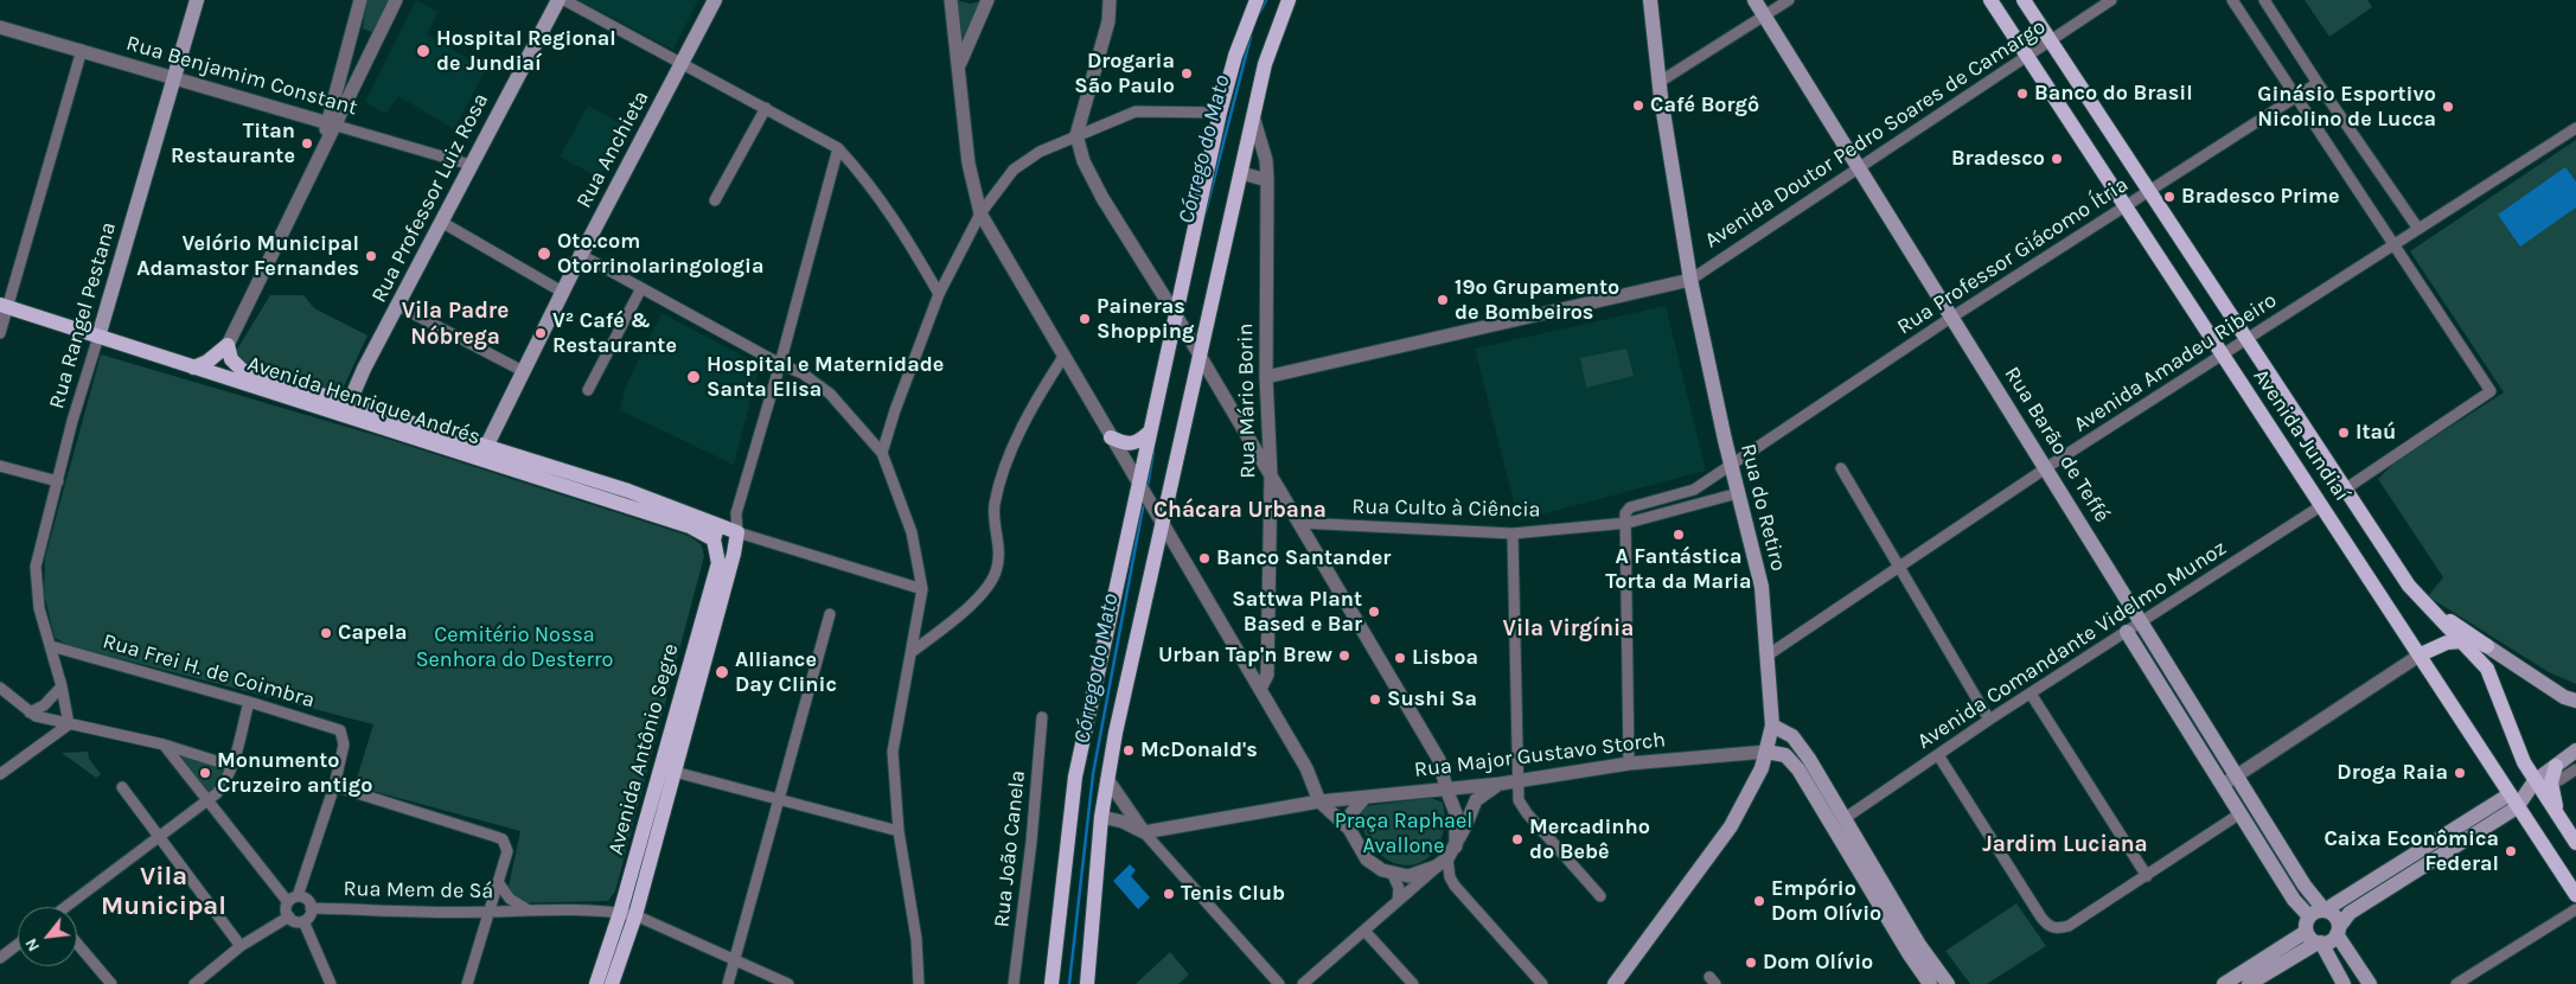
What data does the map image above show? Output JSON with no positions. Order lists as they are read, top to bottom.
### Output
{
  "streets": {
    "main road": [
      "Rua Anchieta",
      "Rua Professor Luiz Rosa",
      "Rua Rangel Pestana",
      "Avenida Henrique Andrés",
      "Avenida Jundiaí",
      "Rua Barão de Teffé",
      "Rua do Retiro",
      "Avenida Antônio Segre"
    ],
    "street": [
      "Rua Benjamim Constant",
      "Avenida Doutor Pedro Soares de Camargo",
      "Rua Professor Giácomo Ítria",
      "Avenida Amadeu Ribeiro",
      "Rua Mário Borin",
      "Rua Culto à Ciência",
      "Avenida Comandante Videlmo Munoz",
      "Rua Frei H. de Coimbra",
      "Rua Major Gustavo Storch",
      "Rua João Canela",
      "Rua Mem de Sá"
    ]
  },
  "crossings": [
    ["Rua Benjamim Constant", "Rua Professor Luiz Rosa"],
    ["Rua Benjamim Constant", "Rua Rangel Pestana"],
    ["Avenida Doutor Pedro Soares de Camargo", "Avenida Jundiaí"],
    ["Avenida Doutor Pedro Soares de Camargo", "Rua Barão de Teffé"],
    ["Avenida Doutor Pedro Soares de Camargo", "Rua do Retiro"],
    ["Rua Anchieta", "Avenida Henrique Andrés"],
    ["Rua Professor Luiz Rosa", "Avenida Henrique Andrés"],
    ["Rua Professor Giácomo Ítria", "Avenida Jundiaí"],
    ["Rua Professor Giácomo Ítria", "Rua Barão de Teffé"],
    ["Rua Professor Giácomo Ítria", "Rua do Retiro"],
    ["Rua Rangel Pestana", "Avenida Henrique Andrés"],
    ["Rua Rangel Pestana", "Rua Frei H. de Coimbra"],
    ["Avenida Amadeu Ribeiro", "Avenida Jundiaí"],
    ["Avenida Amadeu Ribeiro", "Rua Barão de Teffé"],
    ["Avenida Amadeu Ribeiro", "Rua do Retiro"],
    ["Avenida Henrique Andrés", "Avenida Antônio Segre"],
    ["Avenida Jundiaí", "Avenida Comandante Videlmo Munoz"],
    ["Rua Barão de Teffé", "Avenida Comandante Videlmo Munoz"],
    ["Rua do Retiro", "Rua Culto à Ciência"],
    ["Rua do Retiro", "Rua Major Gustavo Storch"],
    ["Avenida Antônio Segre", "Rua Mem de Sá"]
  ],
  "districts": [
    "Vila Padre Nóbrega",
    "Chácara Urbana",
    "Vila Virgínia",
    "Jardim Luciana",
    "Vila Municipal"
  ],
  "water": ["Córrego do Mato"],
  "parks": ["Cemitério Nossa Senhora do Desterro", "Praça Raphael Avallone"],
  "places": [
    "Hospital Regional de Jundiaí",
    "Drogaria São Paulo",
    "Banco do Brasil",
    "Café Borgô",
    "Ginásio Esportivo Nicolino de Lucca",
    "Titan Restaurante",
    "Bradesco",
    "Bradesco Prime",
    "Oto.com Otorrinolaringologia",
    "Velório Municipal Adamastor Fernandes",
    "19º Grupamento de Bombeiros",
    "Paineras Shopping",
    "V² Café & Restaurante",
    "Hospital e Maternidade Santa Elisa",
    "Itaú",
    "A Fantástica Torta da Maria",
    "Banco Santander",
    "Sattwa Plant Based e Bar",
    "Capela",
    "Urban Tap'n Brew",
    "Lisboa",
    "Alliance Day Clinic",
    "Sushi Sa",
    "McDonald's",
    "Monumento Cruzeiro antigo",
    "Droga Raia",
    "Mercadinho do Bebê",
    "Caixa Econômica Federal",
    "Tenis Club",
    "Empório Dom Olívio",
    "Dom Olívio"
  ],
  "north": "bottom left"
}
